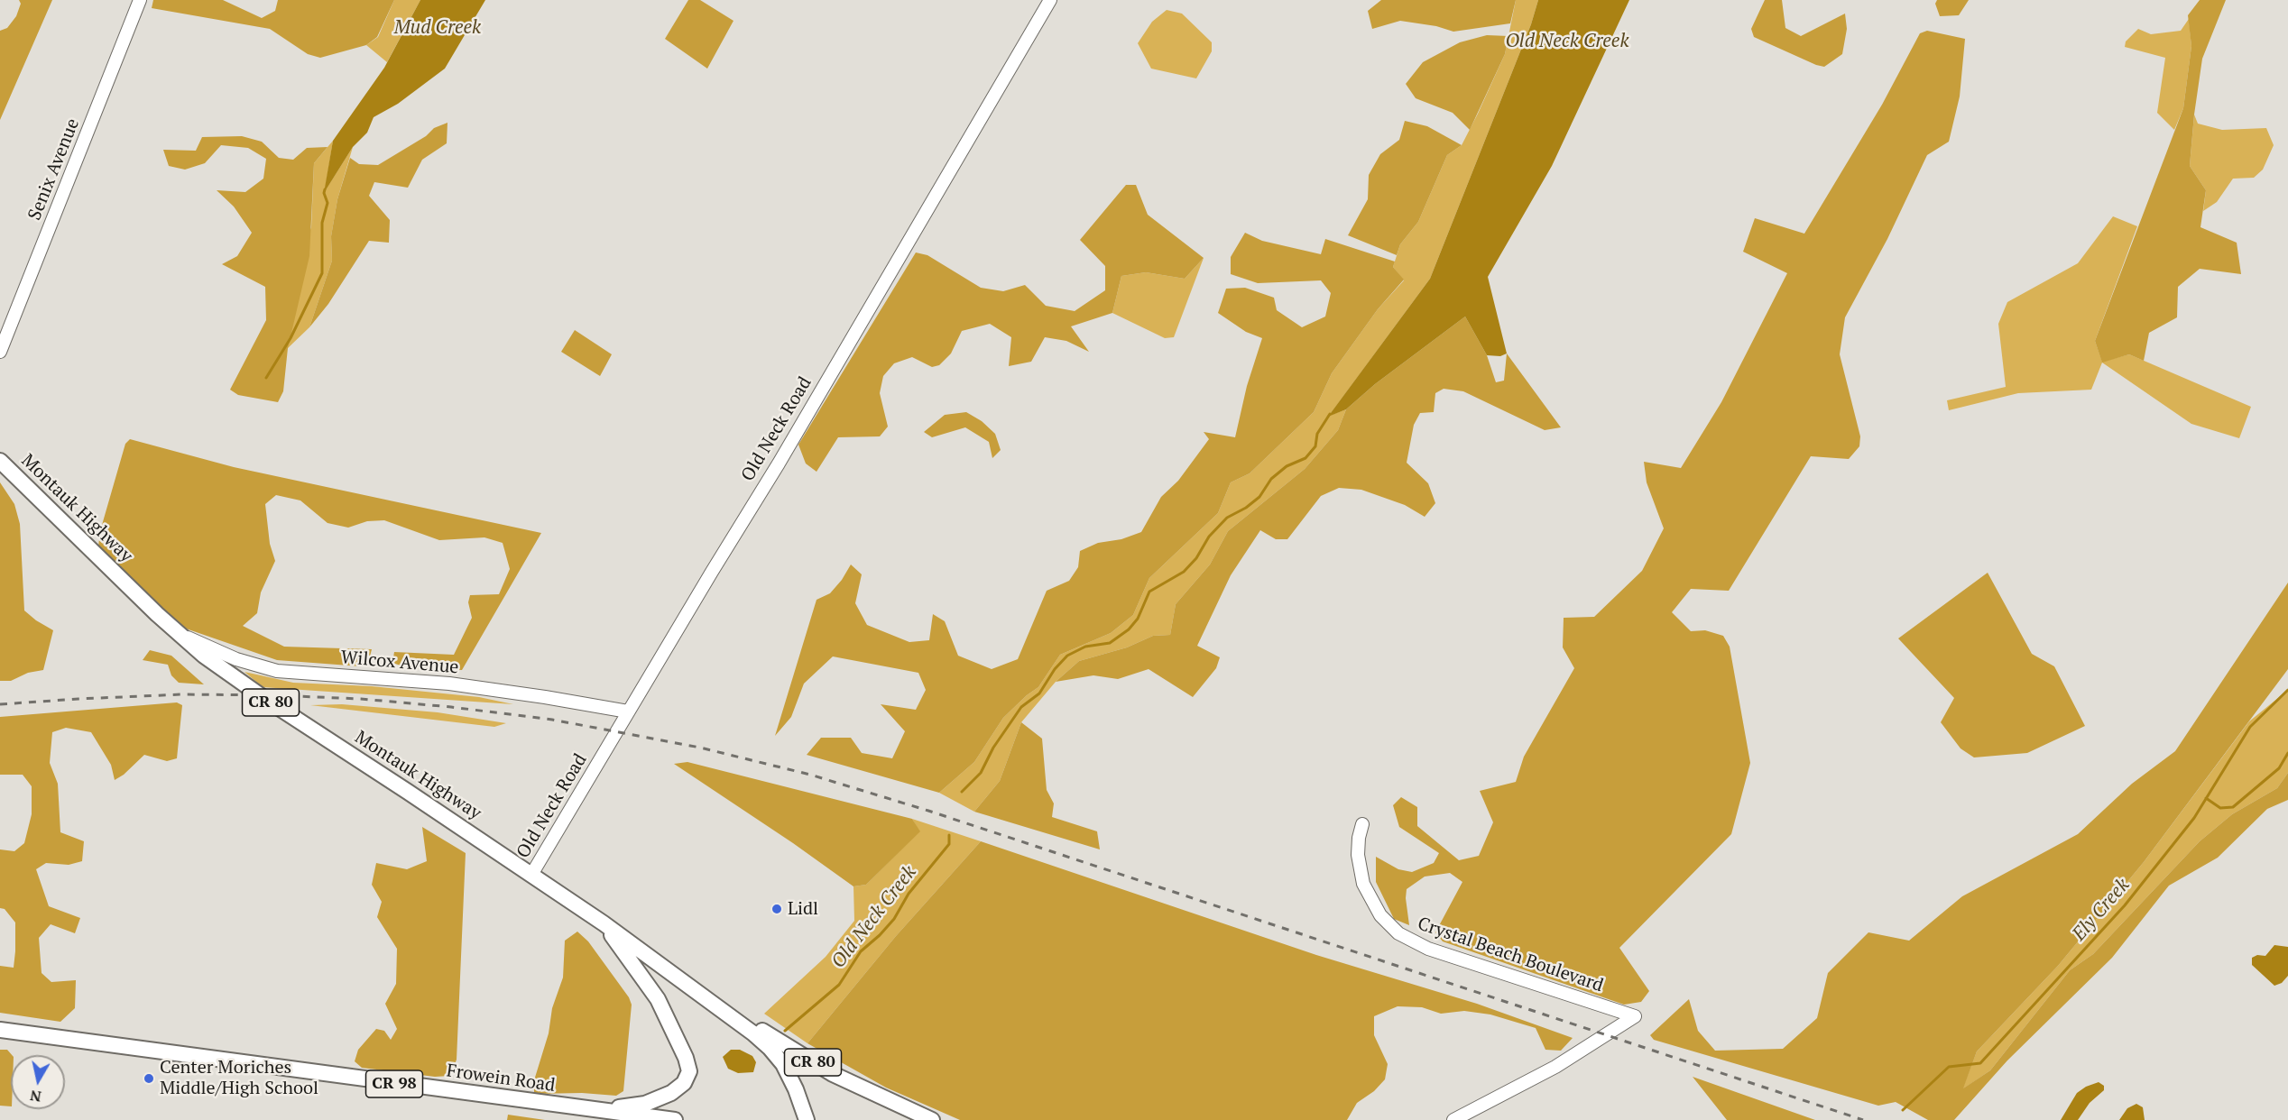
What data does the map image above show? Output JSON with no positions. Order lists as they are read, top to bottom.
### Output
{
  "streets": {
    "main road": [
      "Montauk Highway",
      "CR 80",
      "Frowein Road",
      "CR 98"
    ],
    "street": [
      "Senix Avenue",
      "Old Neck Road",
      "Wilcox Avenue",
      "Crystal Beach Boulevard"
    ]
  },
  "crossings": [
    ["Old Neck Road", "Montauk Highway"],
    ["Old Neck Road", "Wilcox Avenue"],
    ["Montauk Highway", "Wilcox Avenue"],
    ["Montauk Highway", "CR 80"]
  ],
  "water": ["Mud Creek", "Old Neck Creek", "Ely Creek"],
  "places": ["Lidl", "Center Moriches Middle/High School"],
  "north": "bottom"
}
